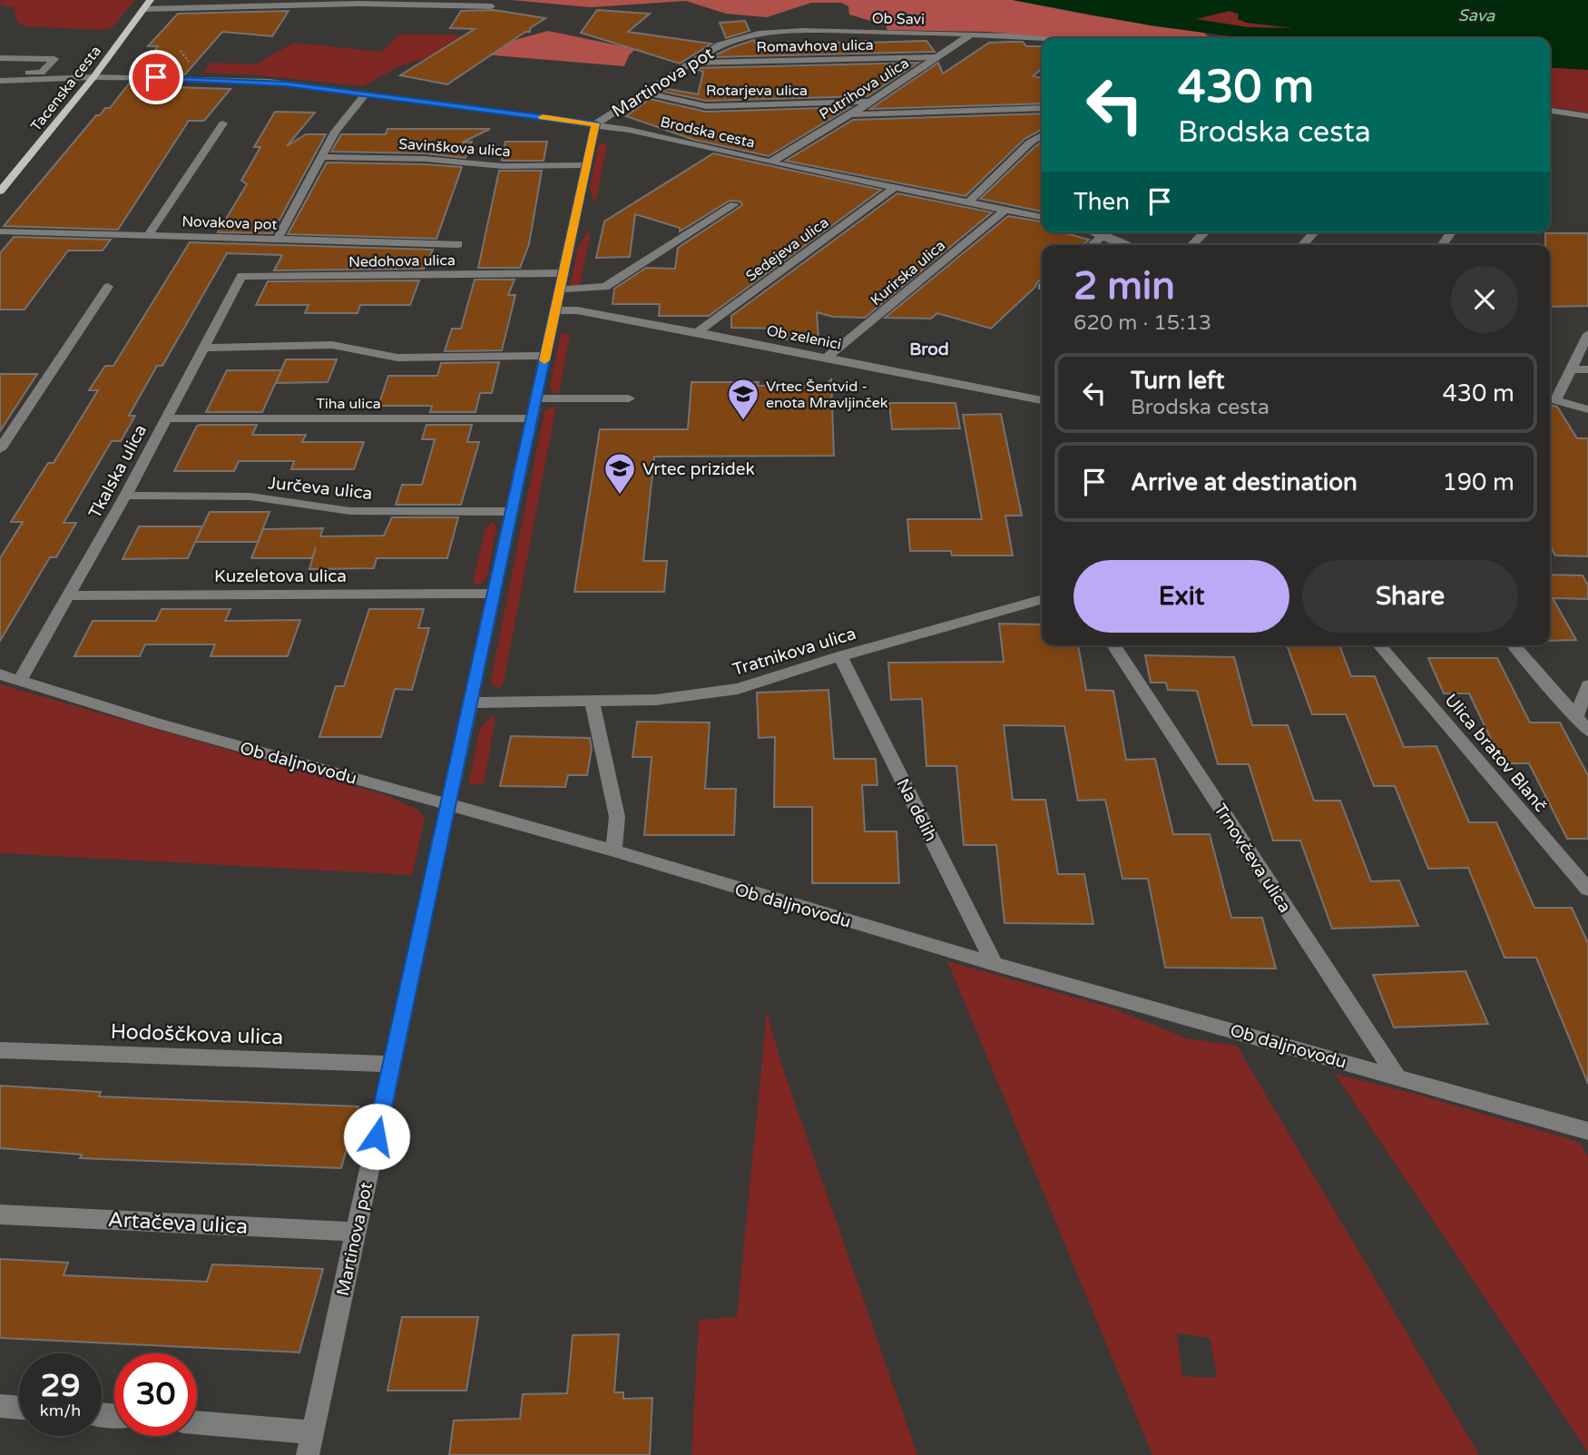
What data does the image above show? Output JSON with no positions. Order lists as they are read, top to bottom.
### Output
{
  "streets": {
    "main road": ["Tacenska cesta"],
    "street": [
      "Ob Savi",
      "Romavhova ulica",
      "Martinova pot",
      "Putrihova ulica",
      "Rotarjeva ulica",
      "Brodska cesta",
      "Savinškova ulica",
      "Novakova pot",
      "Sedejeva ulica",
      "Nedohova ulica",
      "Kurirska ulica",
      "Ob zelenici",
      "Tiha ulica",
      "Tkalska ulica",
      "Jurčeva ulica",
      "Kuzeletova ulica",
      "Tratnikova ulica",
      "Ulica bratov Blanč",
      "Ob daljnovodu",
      "Na delih",
      "Trnovčeva ulica",
      "Hodoščkova ulica",
      "Artačeva ulica"
    ]
  },
  "crossings": [
    ["Ob Savi", "Martinova pot"],
    ["Ob Savi", "Putrihova ulica"],
    ["Romavhova ulica", "Martinova pot"],
    ["Romavhova ulica", "Putrihova ulica"],
    ["Martinova pot", "Rotarjeva ulica"],
    ["Martinova pot", "Brodska cesta"],
    ["Martinova pot", "Savinškova ulica"],
    ["Martinova pot", "Nedohova ulica"],
    ["Martinova pot", "Ob zelenici"],
    ["Martinova pot", "Tiha ulica"],
    ["Martinova pot", "Jurčeva ulica"],
    ["Martinova pot", "Kuzeletova ulica"],
    ["Martinova pot", "Tratnikova ulica"],
    ["Martinova pot", "Ob daljnovodu"],
    ["Martinova pot", "Hodoščkova ulica"],
    ["Martinova pot", "Artačeva ulica"],
    ["Tacenska cesta", "Brodska cesta"],
    ["Putrihova ulica", "Rotarjeva ulica"],
    ["Putrihova ulica", "Brodska cesta"],
    ["Brodska cesta", "Sedejeva ulica"],
    ["Brodska cesta", "Kurirska ulica"],
    ["Sedejeva ulica", "Ob zelenici"],
    ["Nedohova ulica", "Tkalska ulica"],
    ["Kurirska ulica", "Ob zelenici"],
    ["Tiha ulica", "Tkalska ulica"],
    ["Tkalska ulica", "Jurčeva ulica"],
    ["Tkalska ulica", "Kuzeletova ulica"],
    ["Tkalska ulica", "Ob daljnovodu"],
    ["Tratnikova ulica", "Na delih"],
    ["Ob daljnovodu", "Na delih"],
    ["Ob daljnovodu", "Trnovčeva ulica"]
  ],
  "districts": ["Brod"],
  "water": ["Sava"],
  "places": {
    "school or university": ["Vrtec Šentvid - enota Mravljinček", "Vrtec prizidek"]
  },
  "page": {
    "turn": ["430 m", "Brodska cesta"],
    "then": "Then",
    "heading": ["2 min", "620 m · 15:13"],
    "list": [
      {
        "name": "Turn left",
        "note": "Brodska cesta",
        "value": "430 m"
      },
      {
        "name": "Arrive at destination",
        "value": "190 m"
      }
    ],
    "buttons": ["Exit", "Share"],
    "speed": "29 km/h",
    "limit": "30"
  }
}
